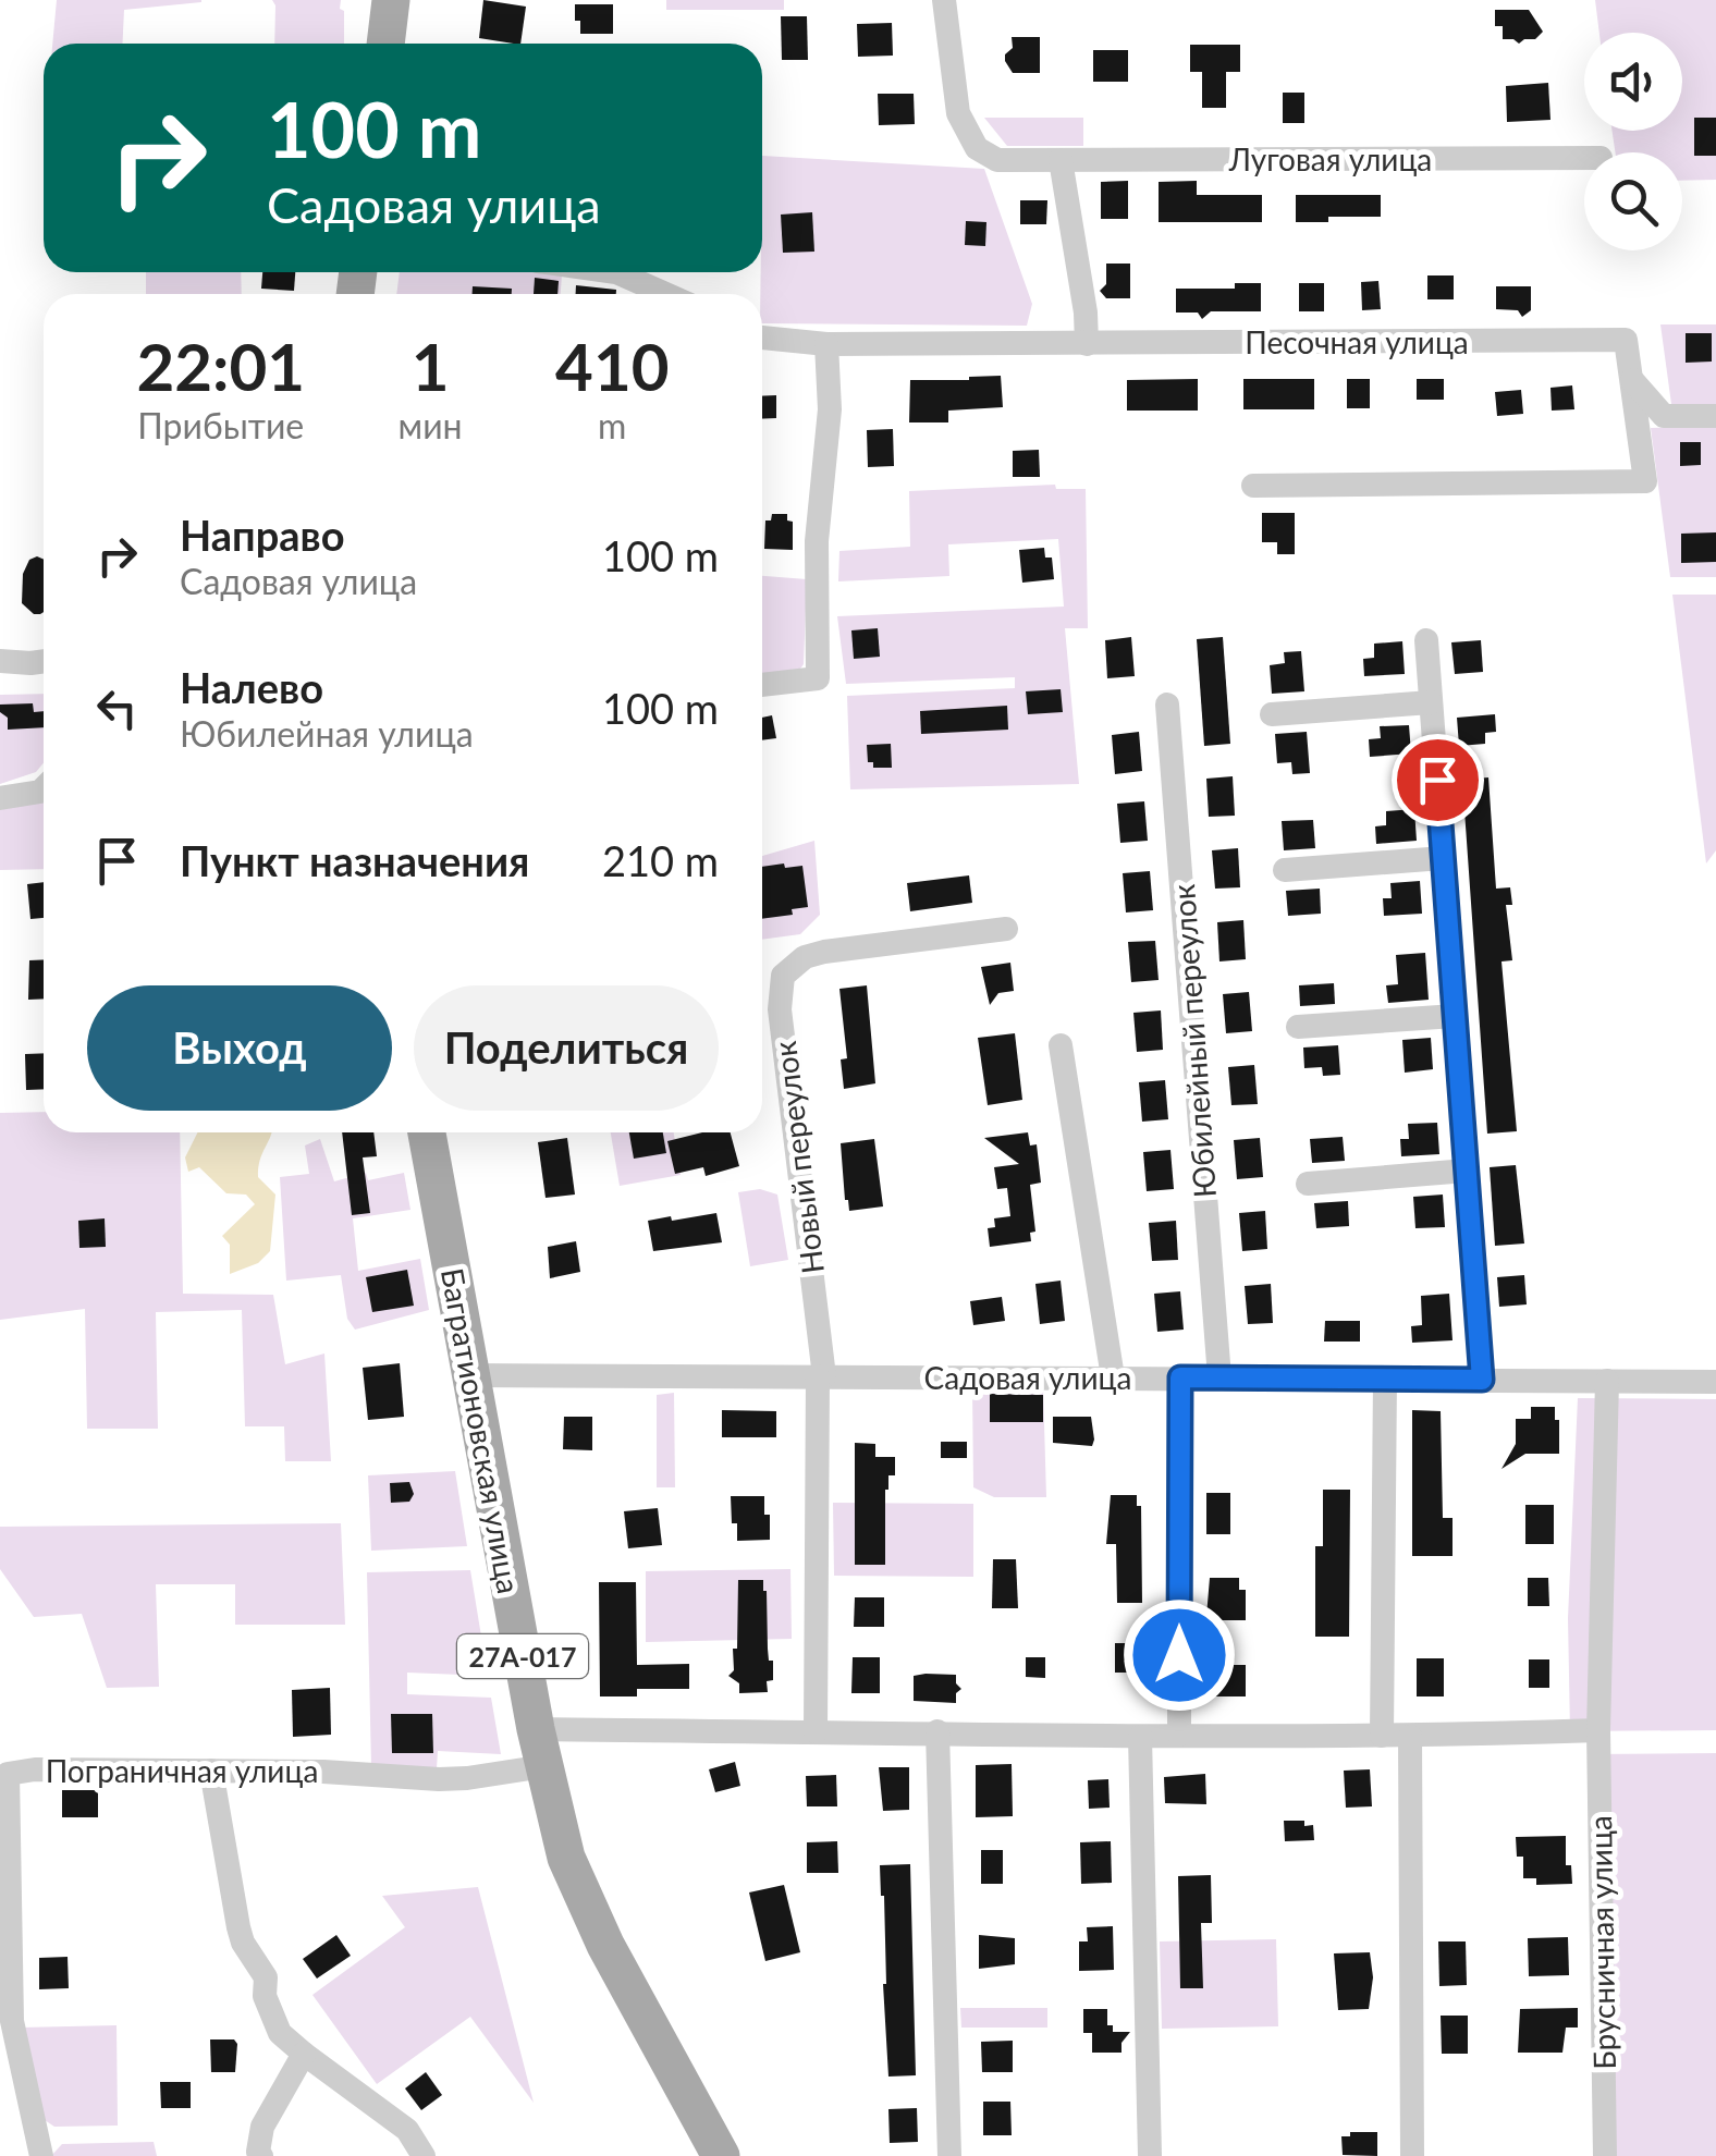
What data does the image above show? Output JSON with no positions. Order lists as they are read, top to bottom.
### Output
{
  "streets": {
    "main road": ["Багратионовская улица", "27А-017"],
    "street": [
      "Луговая улица",
      "Песочная улица",
      "Юбилейный переулок",
      "Новый переулок",
      "Садовая улица",
      "Пограничная улица",
      "Брусничная улица"
    ]
  },
  "crossings": [
    ["Юбилейный переулок", "Садовая улица"],
    ["Новый переулок", "Садовая улица"],
    ["Садовая улица", "Багратионовская улица"],
    ["Садовая улица", "Брусничная улица"],
    ["Багратионовская улица", "Пограничная улица"],
    ["Пограничная улица", "Брусничная улица"]
  ],
  "page": {
    "turn": ["100 m", "Садовая улица"],
    "eta": [
      "22:01",
      "Прибытие",
      "1",
      "мин",
      "410",
      "m"
    ],
    "list": [
      {
        "name": "Направо",
        "note": "Садовая улица",
        "value": "100 m"
      },
      {
        "name": "Налево",
        "note": "Юбилейная улица",
        "value": "100 m"
      },
      {
        "name": "Пункт назначения",
        "value": "210 m"
      }
    ],
    "buttons": ["Выход", "Поделиться"]
  }
}
